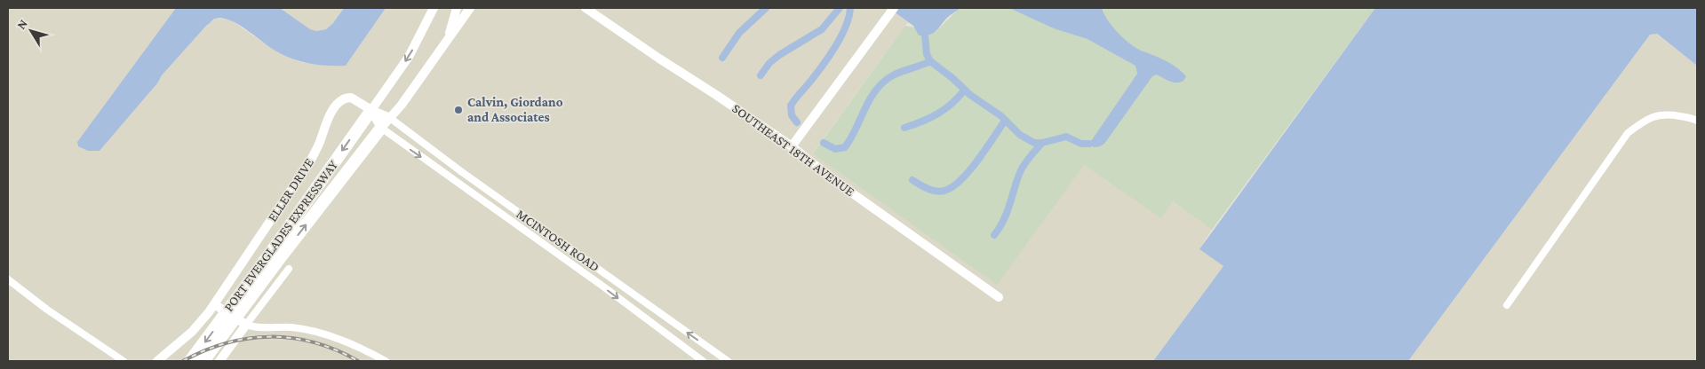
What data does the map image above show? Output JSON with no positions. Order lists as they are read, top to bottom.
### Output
{
  "streets": {
    "highway": ["PORT EVERGLADES EXPRESSWAY"],
    "street": ["SOUTHEAST 18TH AVENUE", "ELLER DRIVE", "MCINTOSH ROAD"]
  },
  "crossings": [
    ["ELLER DRIVE", "PORT EVERGLADES EXPRESSWAY"],
    ["ELLER DRIVE", "MCINTOSH ROAD"],
    ["PORT EVERGLADES EXPRESSWAY", "MCINTOSH ROAD"]
  ],
  "places": ["Calvin, Giordano and Associates"],
  "north": "top left"
}
